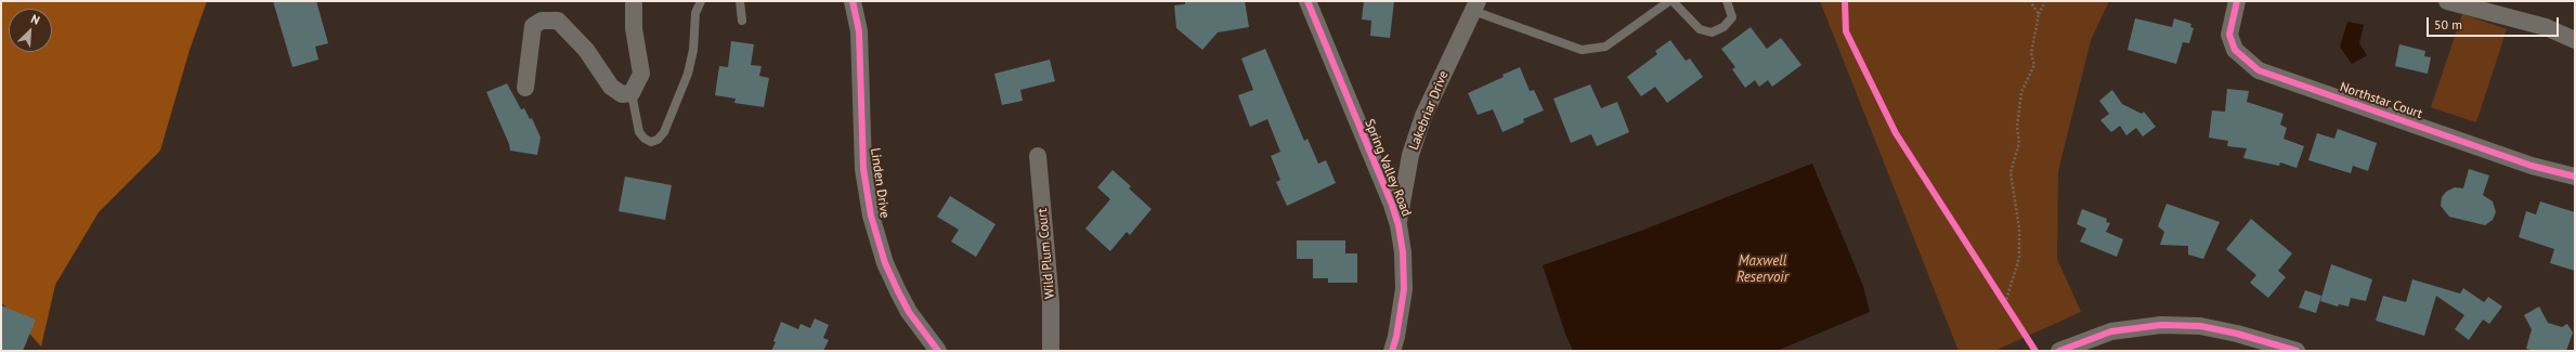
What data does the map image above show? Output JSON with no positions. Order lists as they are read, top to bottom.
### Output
{
  "streets": {
    "street": [
      "Northstar Court",
      "Lakebriar Drive",
      "Spring Valley Road",
      "Linden Drive",
      "Wild Plum Court"
    ]
  },
  "crossings": [
    ["Lakebriar Drive", "Spring Valley Road"]
  ],
  "water": ["Maxwell Reservoir"],
  "scale_bar": "50 m",
  "north": "top right"
}
